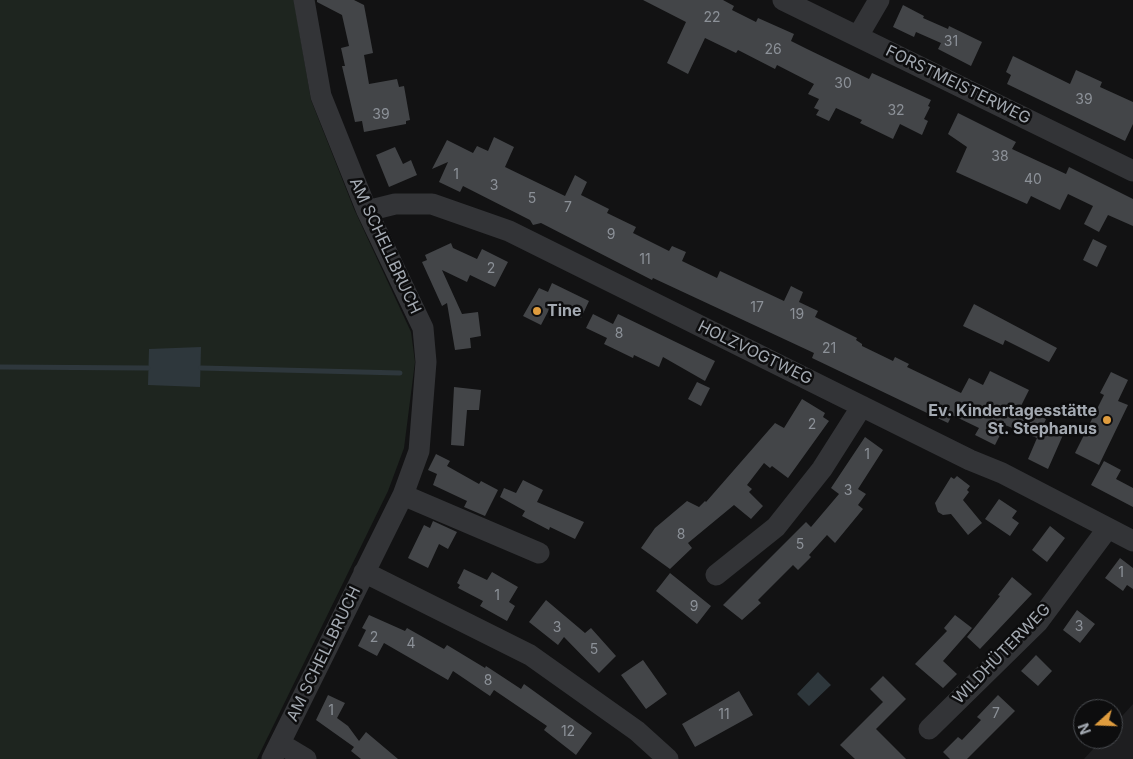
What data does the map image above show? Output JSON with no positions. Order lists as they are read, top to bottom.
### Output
{
  "streets": {
    "street": [
      "FORSTMEISTERWEG",
      "AM SCHELLBRUCH",
      "HOLZVOGTWEG",
      "WILDHÜTERWEG"
    ]
  },
  "crossings": [
    ["AM SCHELLBRUCH", "HOLZVOGTWEG"],
    ["HOLZVOGTWEG", "WILDHÜTERWEG"]
  ],
  "places": ["Tine", "Ev. Kindertagesstätte St. Stephanus"],
  "house_numbers": [
    "22",
    "31",
    "26",
    "30",
    "39",
    "32",
    "39",
    "38",
    "1",
    "40",
    "3",
    "5",
    "7",
    "9",
    "11",
    "2",
    "17",
    "19",
    "8",
    "21",
    "2",
    "1",
    "3",
    "8",
    "5",
    "1",
    "1",
    "9",
    "3",
    "3",
    "2",
    "4",
    "5",
    "8",
    "1",
    "7",
    "11",
    "12"
  ],
  "north": "left"
}
